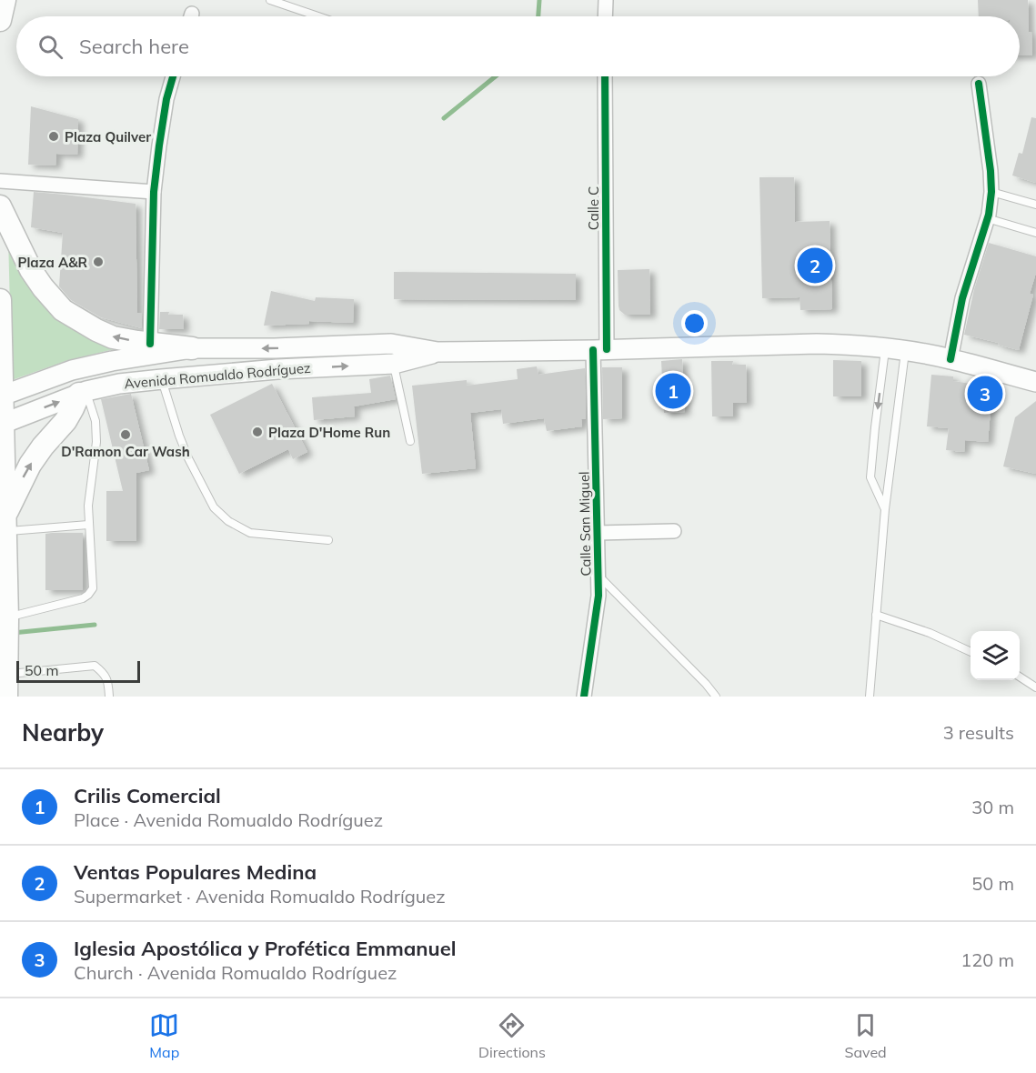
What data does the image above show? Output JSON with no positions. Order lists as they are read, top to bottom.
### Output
{
  "streets": {
    "main road": ["Avenida Romualdo Rodríguez"],
    "street": ["Calle C", "Calle San Miguel"]
  },
  "crossings": [
    ["Calle C", "Avenida Romualdo Rodríguez"],
    ["Calle C", "Calle San Miguel"],
    ["Avenida Romualdo Rodríguez", "Calle San Miguel"]
  ],
  "places": [
    "Plaza Quilver",
    "Plaza A&R",
    "Plaza D'Home Run",
    "D'Ramon Car Wash"
  ],
  "scale_bar": "50 m",
  "page": {
    "search": "Search here",
    "pins": ["2", "1", "3"],
    "scale": "50 m",
    "heading": ["Nearby", "3 results"],
    "list": [
      {
        "mark": "1",
        "name": "Crilis Comercial",
        "note": "Place · Avenida Romualdo Rodríguez",
        "value": "30 m"
      },
      {
        "mark": "2",
        "name": "Ventas Populares Medina",
        "note": "Supermarket · Avenida Romualdo Rodríguez",
        "value": "50 m"
      },
      {
        "mark": "3",
        "name": "Iglesia Apostólica y Profética Emmanuel",
        "note": "Church · Avenida Romualdo Rodríguez",
        "value": "120 m"
      }
    ],
    "nav": ["Map", "Directions", "Saved"]
  }
}
